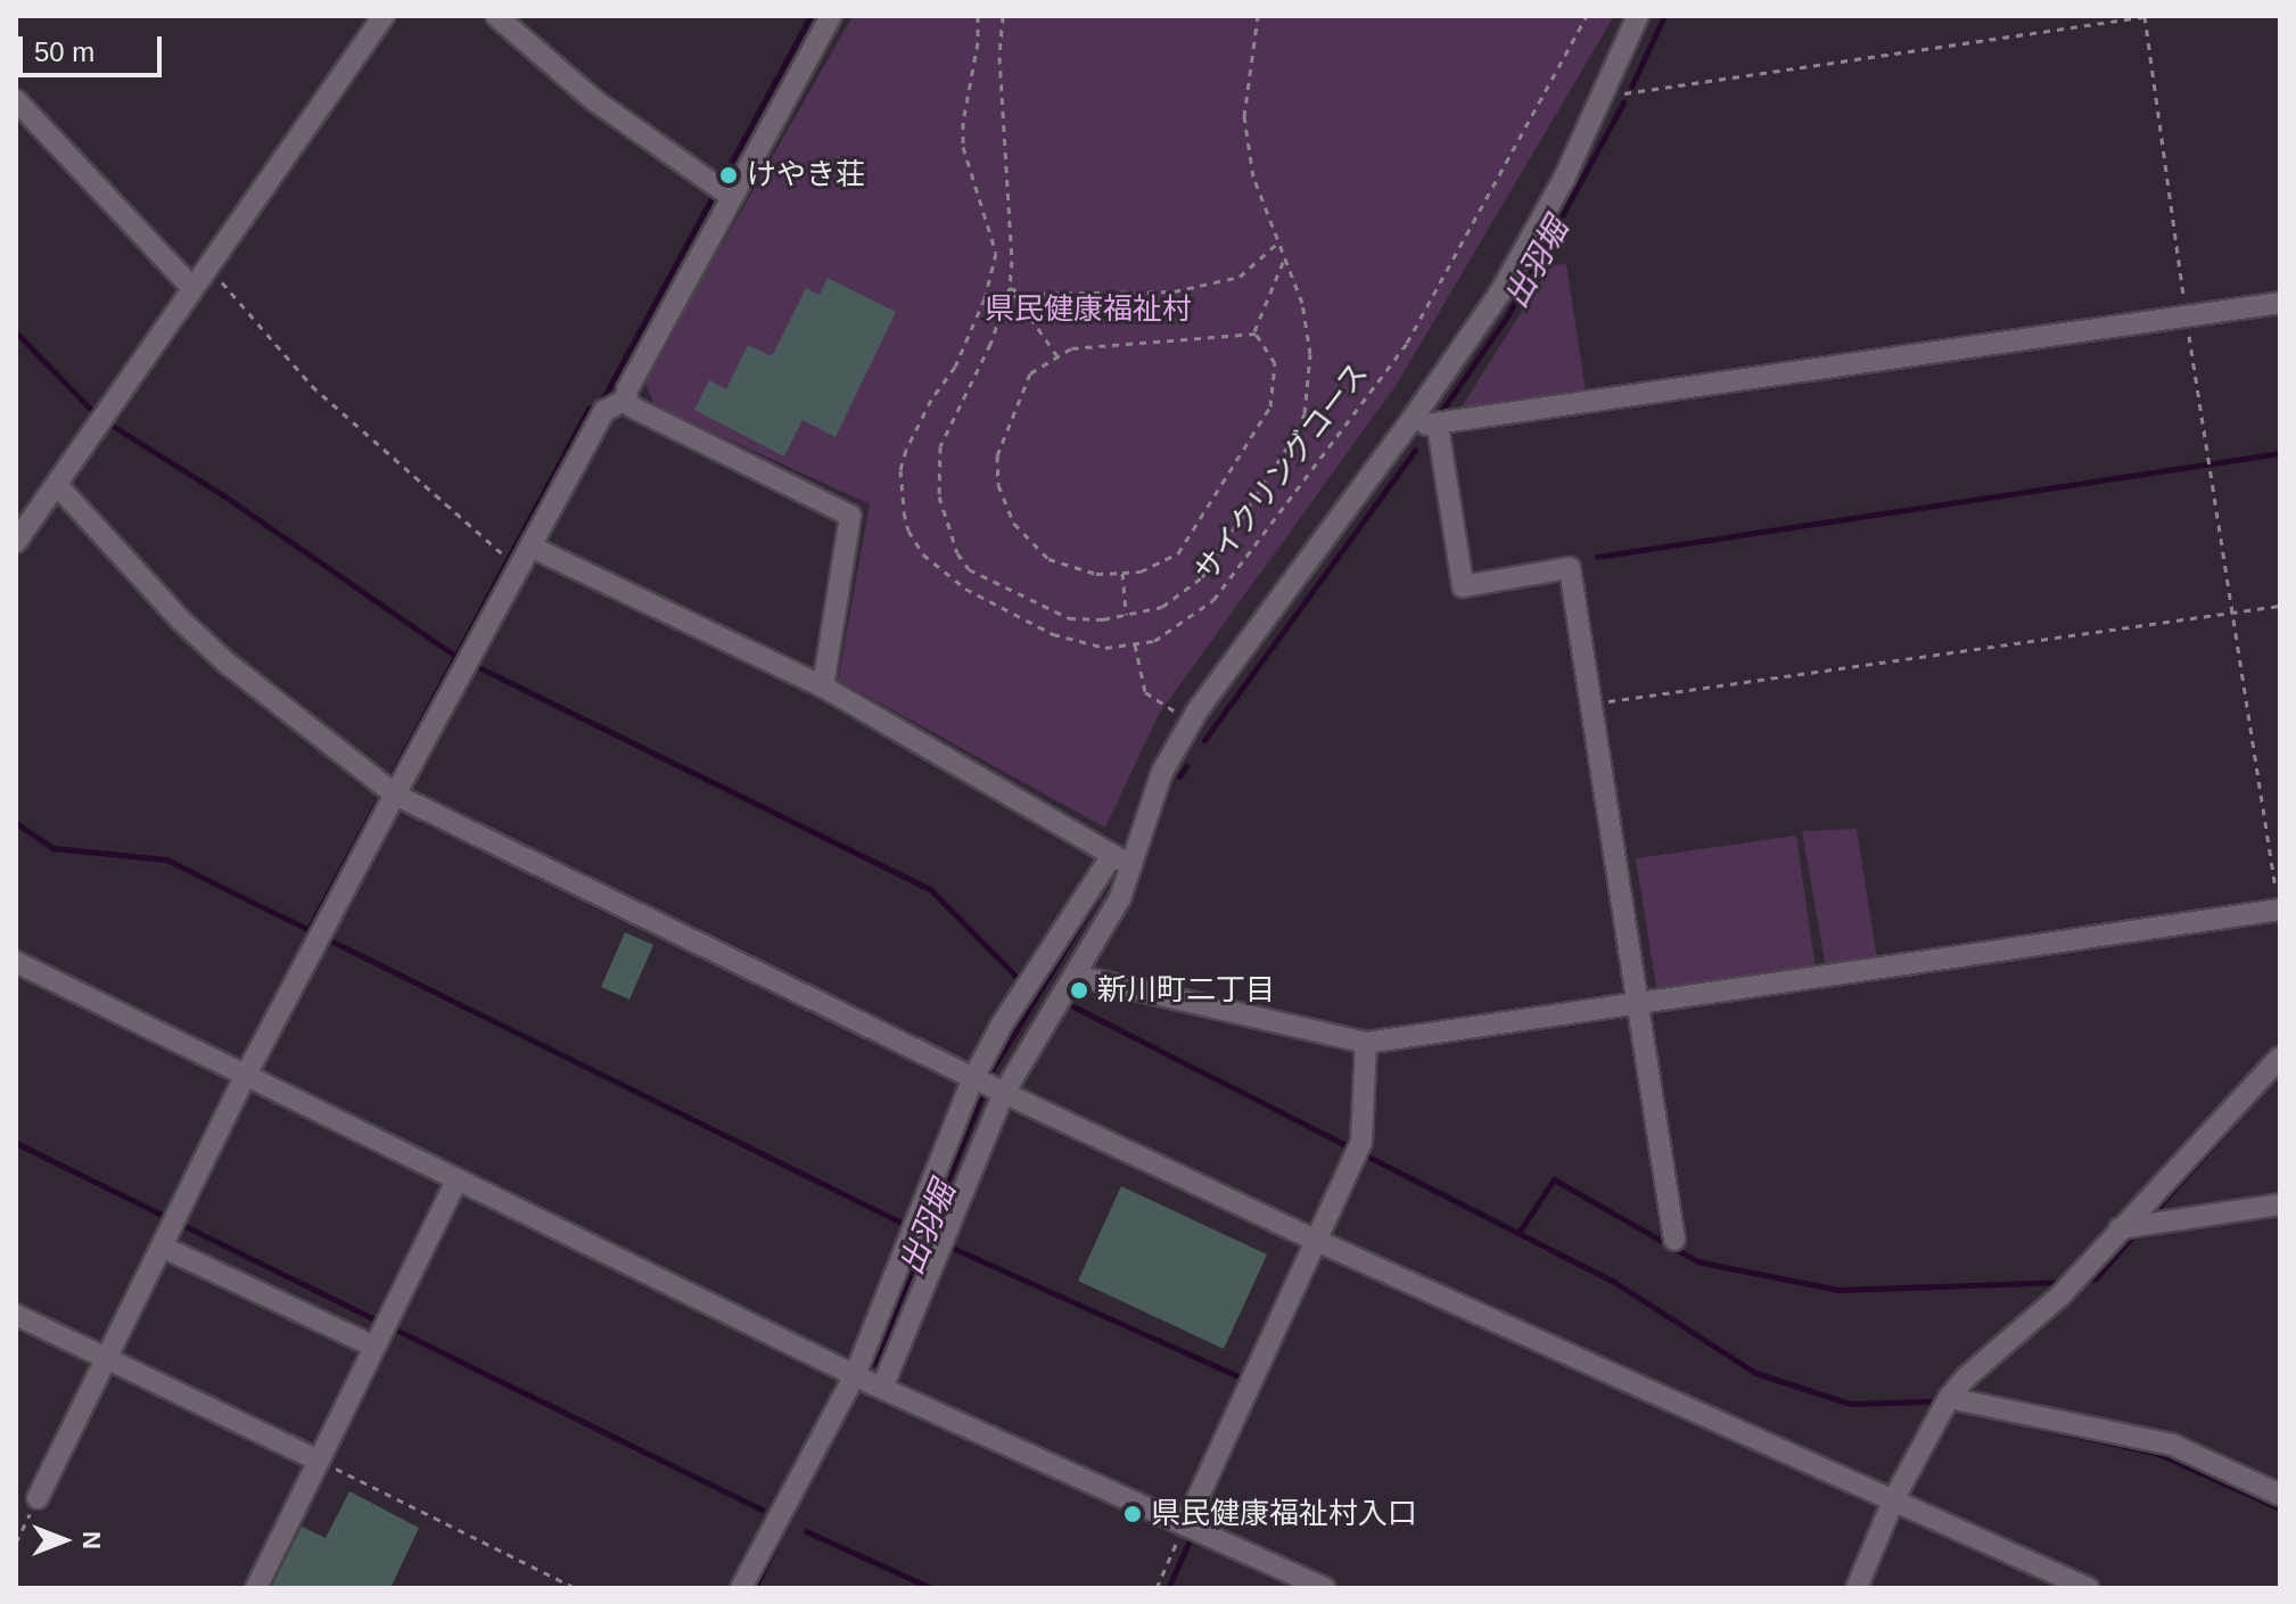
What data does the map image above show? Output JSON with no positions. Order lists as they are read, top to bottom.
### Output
{
  "streets": {
    "path": ["サイクリングコース"]
  },
  "water": ["出羽堀"],
  "parks": ["県民健康福祉村"],
  "places": ["けやき荘", "新川町二丁目", "県民健康福祉村入口"],
  "scale_bar": "50 m",
  "north": "right"
}
